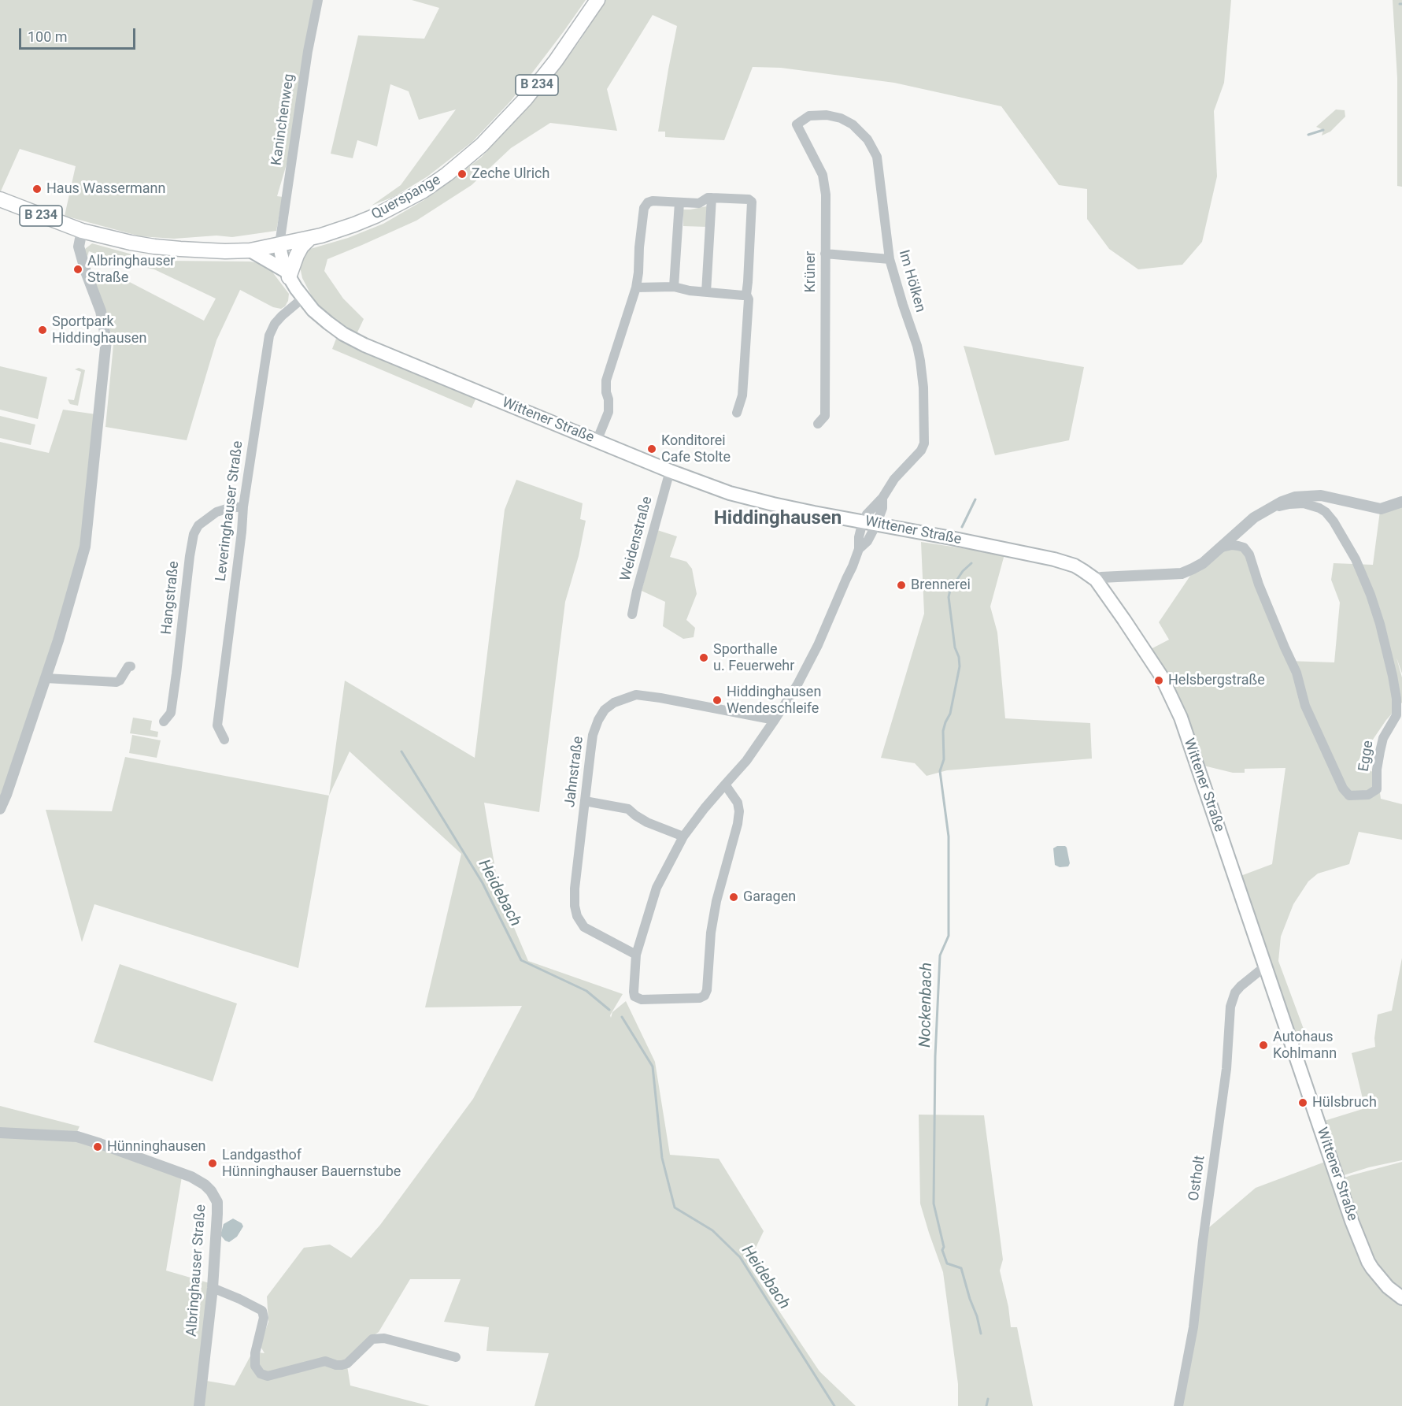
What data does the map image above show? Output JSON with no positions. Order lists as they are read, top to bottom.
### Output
{
  "streets": {
    "main road": ["B 234", "Querspange", "Wittener Straße"],
    "street": [
      "Kaninchenweg",
      "Krüner",
      "Im Hölken",
      "Leveringhauser Straße",
      "Weidenstraße",
      "Hangstraße",
      "Egge",
      "Jahnstraße",
      "Ostholt",
      "Albringhauser Straße"
    ]
  },
  "crossings": [
    ["B 234", "Kaninchenweg"],
    ["B 234", "Querspange"],
    ["B 234", "Wittener Straße"],
    ["Kaninchenweg", "Querspange"],
    ["Kaninchenweg", "Wittener Straße"],
    ["Querspange", "Wittener Straße"],
    ["Krüner", "Im Hölken"],
    ["Im Hölken", "Wittener Straße"],
    ["Im Hölken", "Jahnstraße"],
    ["Wittener Straße", "Leveringhauser Straße"],
    ["Wittener Straße", "Weidenstraße"],
    ["Wittener Straße", "Ostholt"],
    ["Leveringhauser Straße", "Hangstraße"]
  ],
  "districts": ["Hiddinghausen"],
  "water": ["Heidebach", "Nockenbach"],
  "places": [
    "Zeche Ulrich",
    "Haus Wassermann",
    "Albringhauser Straße",
    "Sportpark Hiddinghausen",
    "Konditorei Cafe Stolte",
    "Brennerei",
    "Sporthalle u. Feuerwehr",
    "Helsbergstraße",
    "Hiddinghausen Wendeschleife",
    "Garagen",
    "Autohaus Kohlmann",
    "Hülsbruch",
    "Hünninghausen",
    "Landgasthof Hünninghauser Bauernstube"
  ],
  "scale_bar": "100 m"
}
